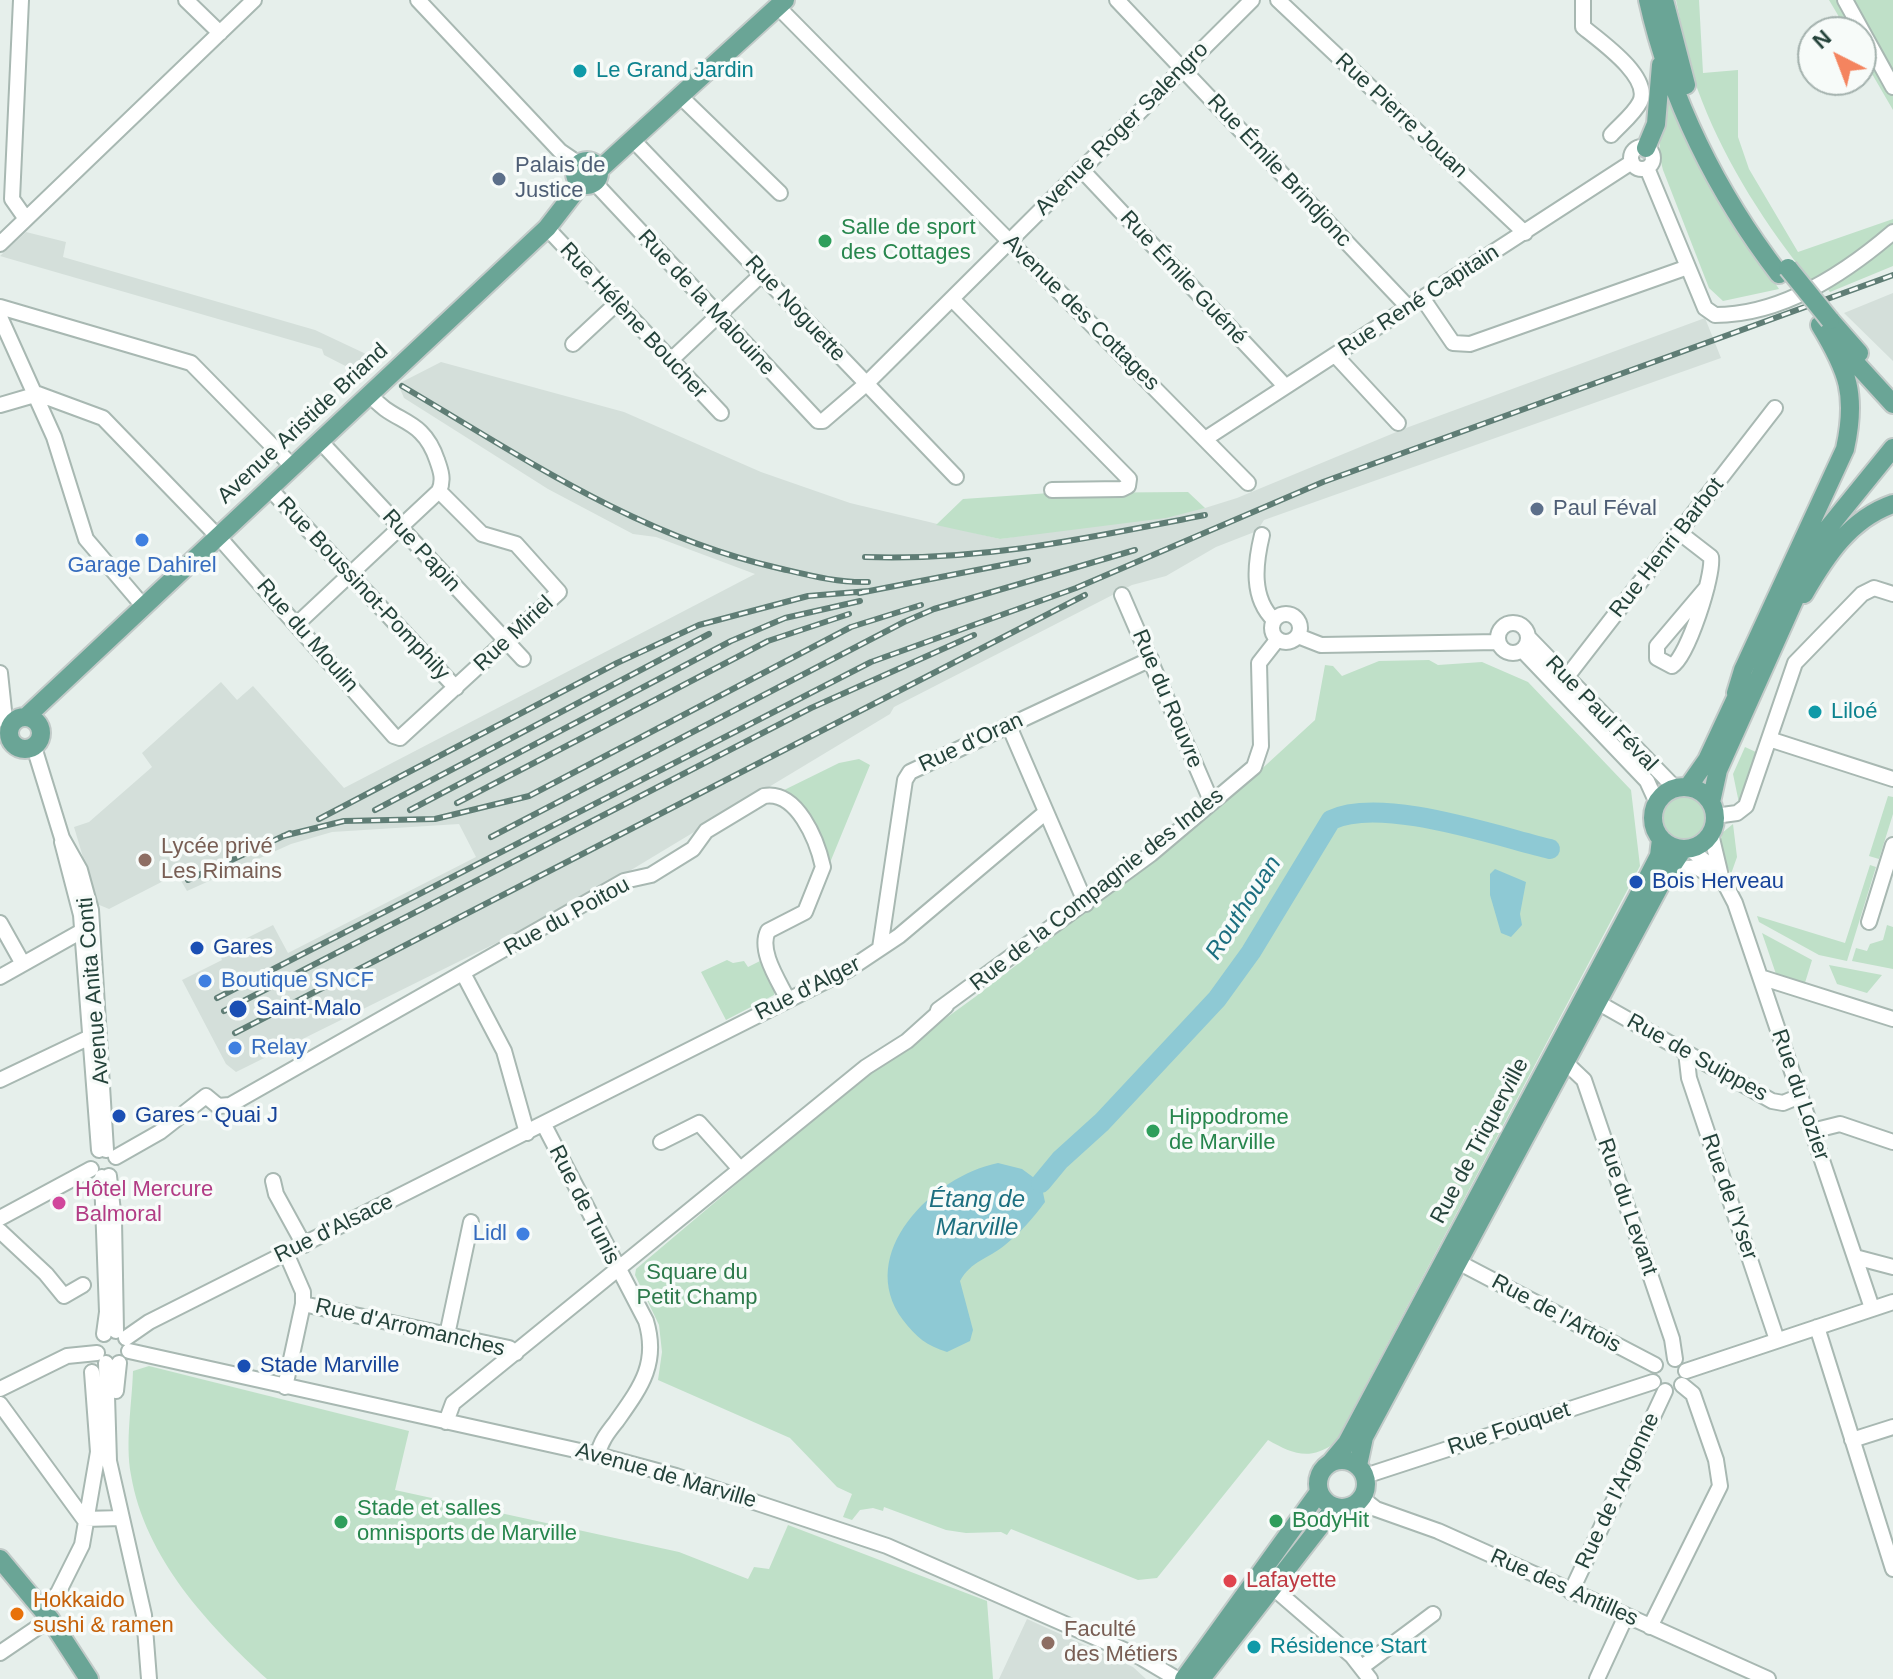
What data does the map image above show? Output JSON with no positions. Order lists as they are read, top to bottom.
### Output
{
  "streets": {
    "main road": ["Avenue Aristide Briand", "Rue de Triquerville"],
    "street": [
      "Rue Pierre Jouan",
      "Avenue Roger Salengro",
      "Rue Émile Brindjonc",
      "Rue Émile Guéné",
      "Rue René Capitain",
      "Rue de la Malouine",
      "Rue Noguette",
      "Avenue des Cottages",
      "Rue Hélène Boucher",
      "Rue Henri Barbot",
      "Rue Papin",
      "Rue Boussinot-Pomphily",
      "Rue Miriel",
      "Rue du Moulin",
      "Rue du Rouvre",
      "Rue Paul Féval",
      "Rue d'Oran",
      "Rue de la Compagnie des Indes",
      "Rue du Poitou",
      "Rue d'Alger",
      "Avenue Anita Conti",
      "Rue de Suippes",
      "Rue du Lozier",
      "Rue de l'Yser",
      "Rue de Tunis",
      "Rue du Levant",
      "Rue d'Alsace",
      "Rue de l'Artois",
      "Rue d'Arromanches",
      "Rue Fouquet",
      "Avenue de Marville",
      "Rue de l'Argonne",
      "Rue des Antilles"
    ]
  },
  "crossings": [
    ["Rue Pierre Jouan", "Rue René Capitain"],
    ["Avenue Roger Salengro", "Rue Émile Brindjonc"],
    ["Avenue Roger Salengro", "Rue Émile Guéné"],
    ["Avenue Roger Salengro", "Rue de la Malouine"],
    ["Avenue Roger Salengro", "Rue Noguette"],
    ["Avenue Roger Salengro", "Avenue des Cottages"],
    ["Rue Émile Brindjonc", "Rue René Capitain"],
    ["Rue Émile Guéné", "Rue René Capitain"],
    ["Rue René Capitain", "Avenue des Cottages"],
    ["Rue de la Malouine", "Avenue Aristide Briand"],
    ["Rue Noguette", "Avenue Aristide Briand"],
    ["Avenue des Cottages", "Avenue Aristide Briand"],
    ["Rue Hélène Boucher", "Avenue Aristide Briand"],
    ["Avenue Aristide Briand", "Rue Papin"],
    ["Avenue Aristide Briand", "Rue Boussinot-Pomphily"],
    ["Avenue Aristide Briand", "Rue du Moulin"],
    ["Rue Henri Barbot", "Rue Paul Féval"],
    ["Rue Papin", "Rue Miriel"],
    ["Rue Boussinot-Pomphily", "Rue Miriel"],
    ["Rue Miriel", "Rue du Moulin"],
    ["Rue du Rouvre", "Rue d'Oran"],
    ["Rue du Rouvre", "Rue de la Compagnie des Indes"],
    ["Rue Paul Féval", "Rue du Lozier"],
    ["Rue Paul Féval", "Rue de Triquerville"],
    ["Rue d'Oran", "Rue d'Alger"],
    ["Rue de la Compagnie des Indes", "Rue de Tunis"],
    ["Rue de la Compagnie des Indes", "Rue d'Arromanches"],
    ["Rue de la Compagnie des Indes", "Avenue de Marville"],
    ["Rue du Poitou", "Rue d'Alger"],
    ["Rue d'Alger", "Rue de Tunis"],
    ["Rue d'Alger", "Rue d'Alsace"],
    ["Rue de Suippes", "Rue du Lozier"],
    ["Rue de Suippes", "Rue de Triquerville"],
    ["Rue de Suippes", "Rue de l'Yser"],
    ["Rue du Lozier", "Rue de Triquerville"],
    ["Rue du Lozier", "Rue Fouquet"],
    ["Rue de Triquerville", "Rue du Levant"],
    ["Rue de Triquerville", "Rue de l'Artois"],
    ["Rue de Triquerville", "Rue Fouquet"],
    ["Rue de Triquerville", "Rue des Antilles"],
    ["Rue de l'Yser", "Rue Fouquet"],
    ["Rue de Tunis", "Rue d'Alsace"],
    ["Rue de Tunis", "Avenue de Marville"],
    ["Rue d'Alsace", "Avenue de Marville"],
    ["Rue de l'Artois", "Rue de l'Argonne"],
    ["Rue Fouquet", "Rue de l'Argonne"],
    ["Rue Fouquet", "Rue des Antilles"],
    ["Rue de l'Argonne", "Rue des Antilles"]
  ],
  "water": ["Routhouan", "Étang de Marville"],
  "parks": ["Square du Petit Champ"],
  "places": [
    "Le Grand Jardin",
    "Palais de Justice",
    "Salle de sport des Cottages",
    "Paul Féval",
    "Garage Dahirel",
    "Liloé",
    "Lycée privé Les Rimains",
    "Bois Herveau",
    "Gares",
    "Boutique SNCF",
    "Saint-Malo",
    "Relay",
    "Gares - Quai J",
    "Hippodrome de Marville",
    "Hôtel Mercure Balmoral",
    "Lidl",
    "Stade Marville",
    "BodyHit",
    "Stade et salles omnisports de Marville",
    "Lafayette",
    "Hokkaido sushi & ramen",
    "Faculté des Métiers",
    "Résidence Start"
  ],
  "north": "top left"
}
